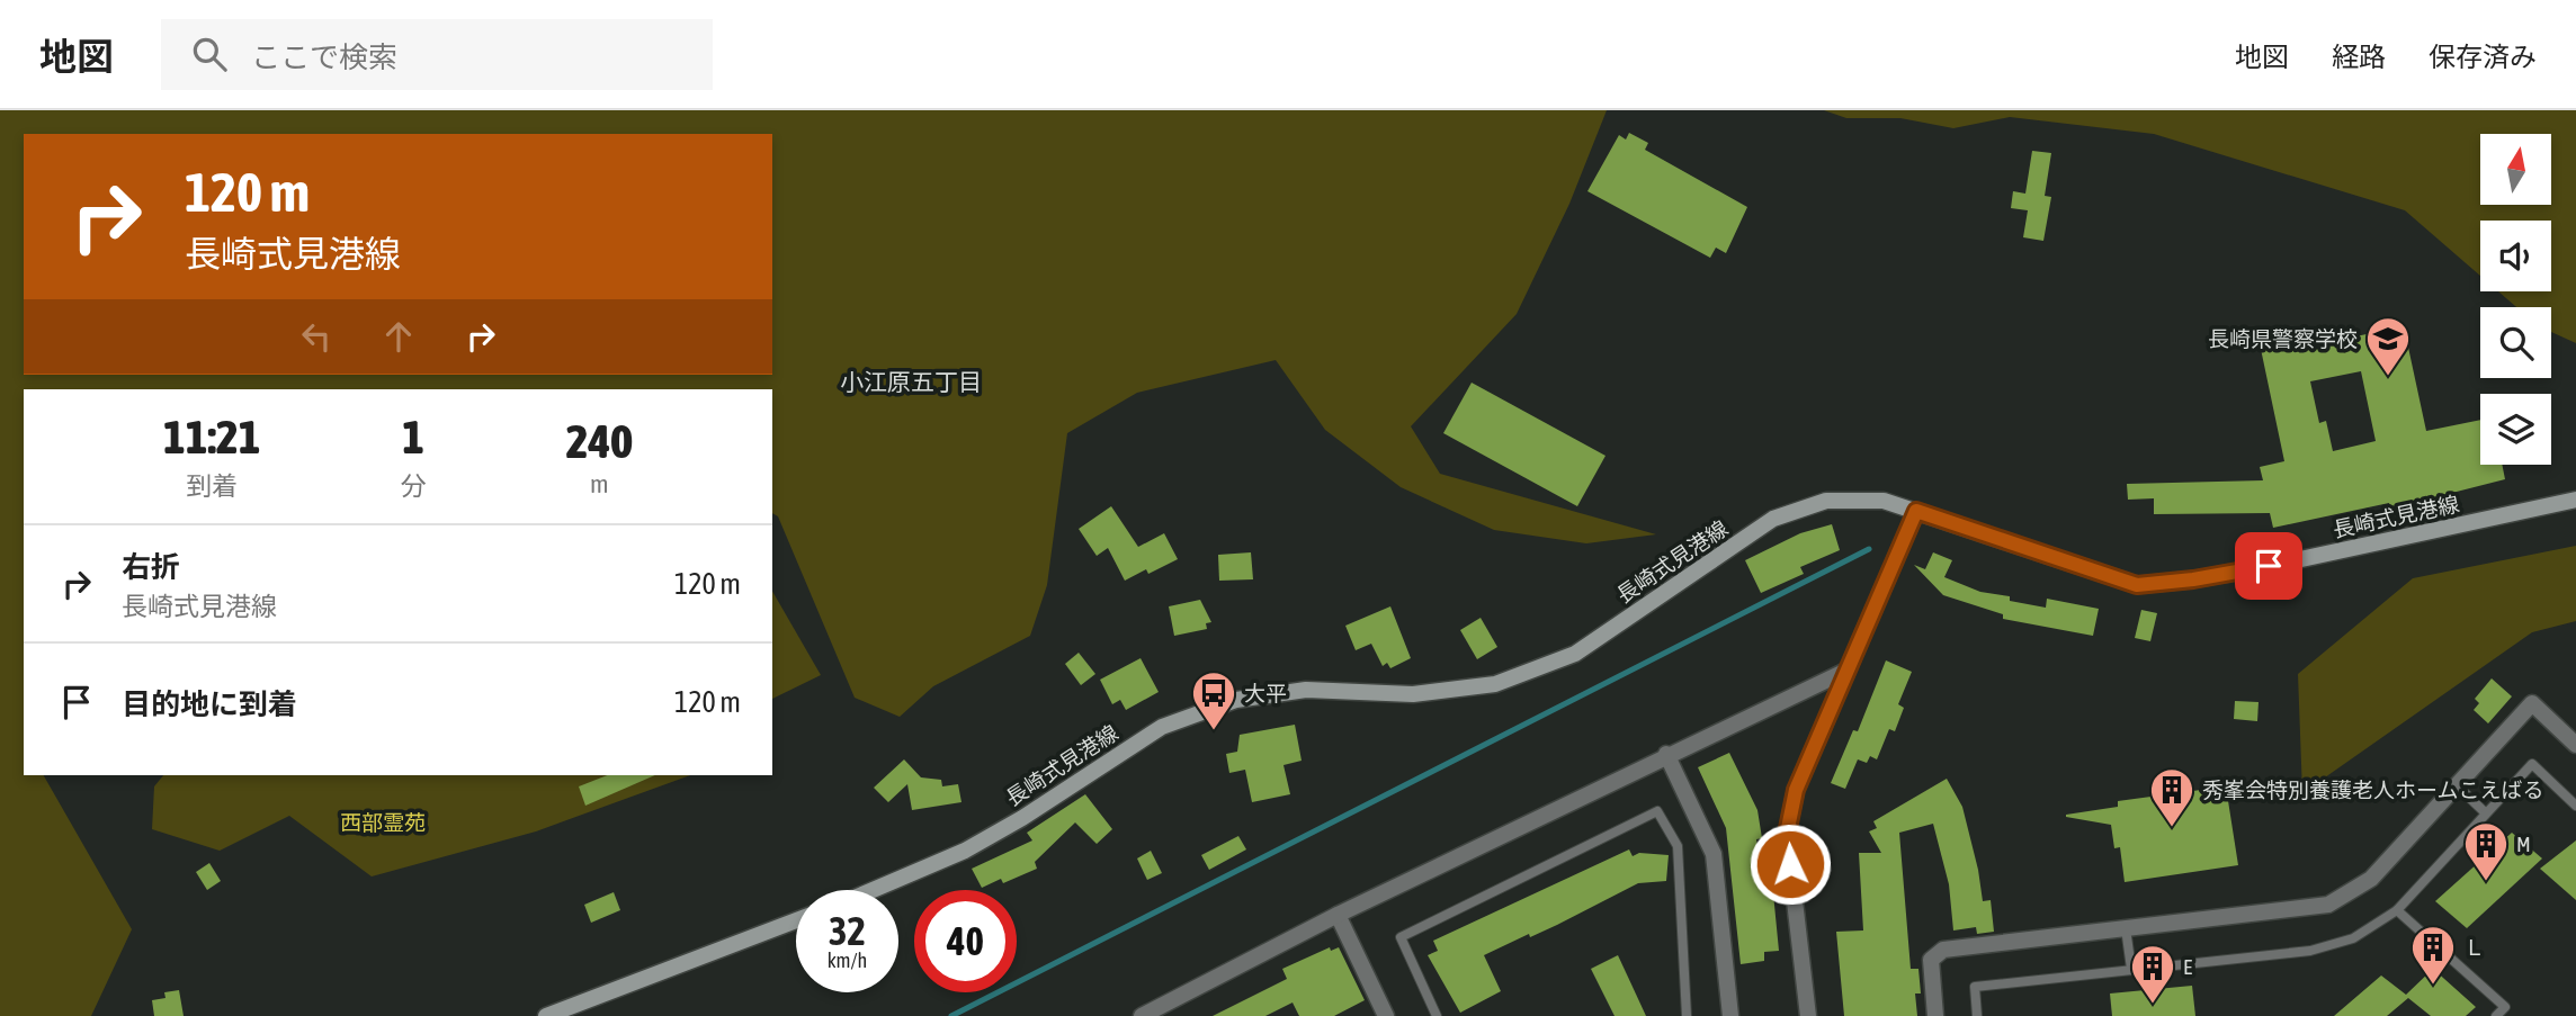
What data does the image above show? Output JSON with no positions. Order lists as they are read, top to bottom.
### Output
{
  "streets": {
    "main road": ["長崎式見港線"]
  },
  "districts": ["小江原五丁目"],
  "parks": ["西部霊苑"],
  "places": {
    "school or university": ["長崎県警察学校"],
    "bus stop": ["大平"],
    "building": [
      "秀峯会特別養護老人ホームこえばる",
      "M",
      "Ｌ",
      "E"
    ]
  },
  "north": "top",
  "page": {
    "header": "地図",
    "search": "ここで検索",
    "nav": ["地図", "経路", "保存済み"],
    "turn": ["120 m", "長崎式見港線"],
    "eta": [
      "11:21",
      "到着",
      "1",
      "分",
      "240",
      "m"
    ],
    "list": [
      {
        "name": "右折",
        "note": "長崎式見港線",
        "value": "120 m"
      },
      {
        "name": "目的地に到着",
        "value": "120 m"
      }
    ],
    "speed": "32 km/h",
    "limit": "40"
  }
}
